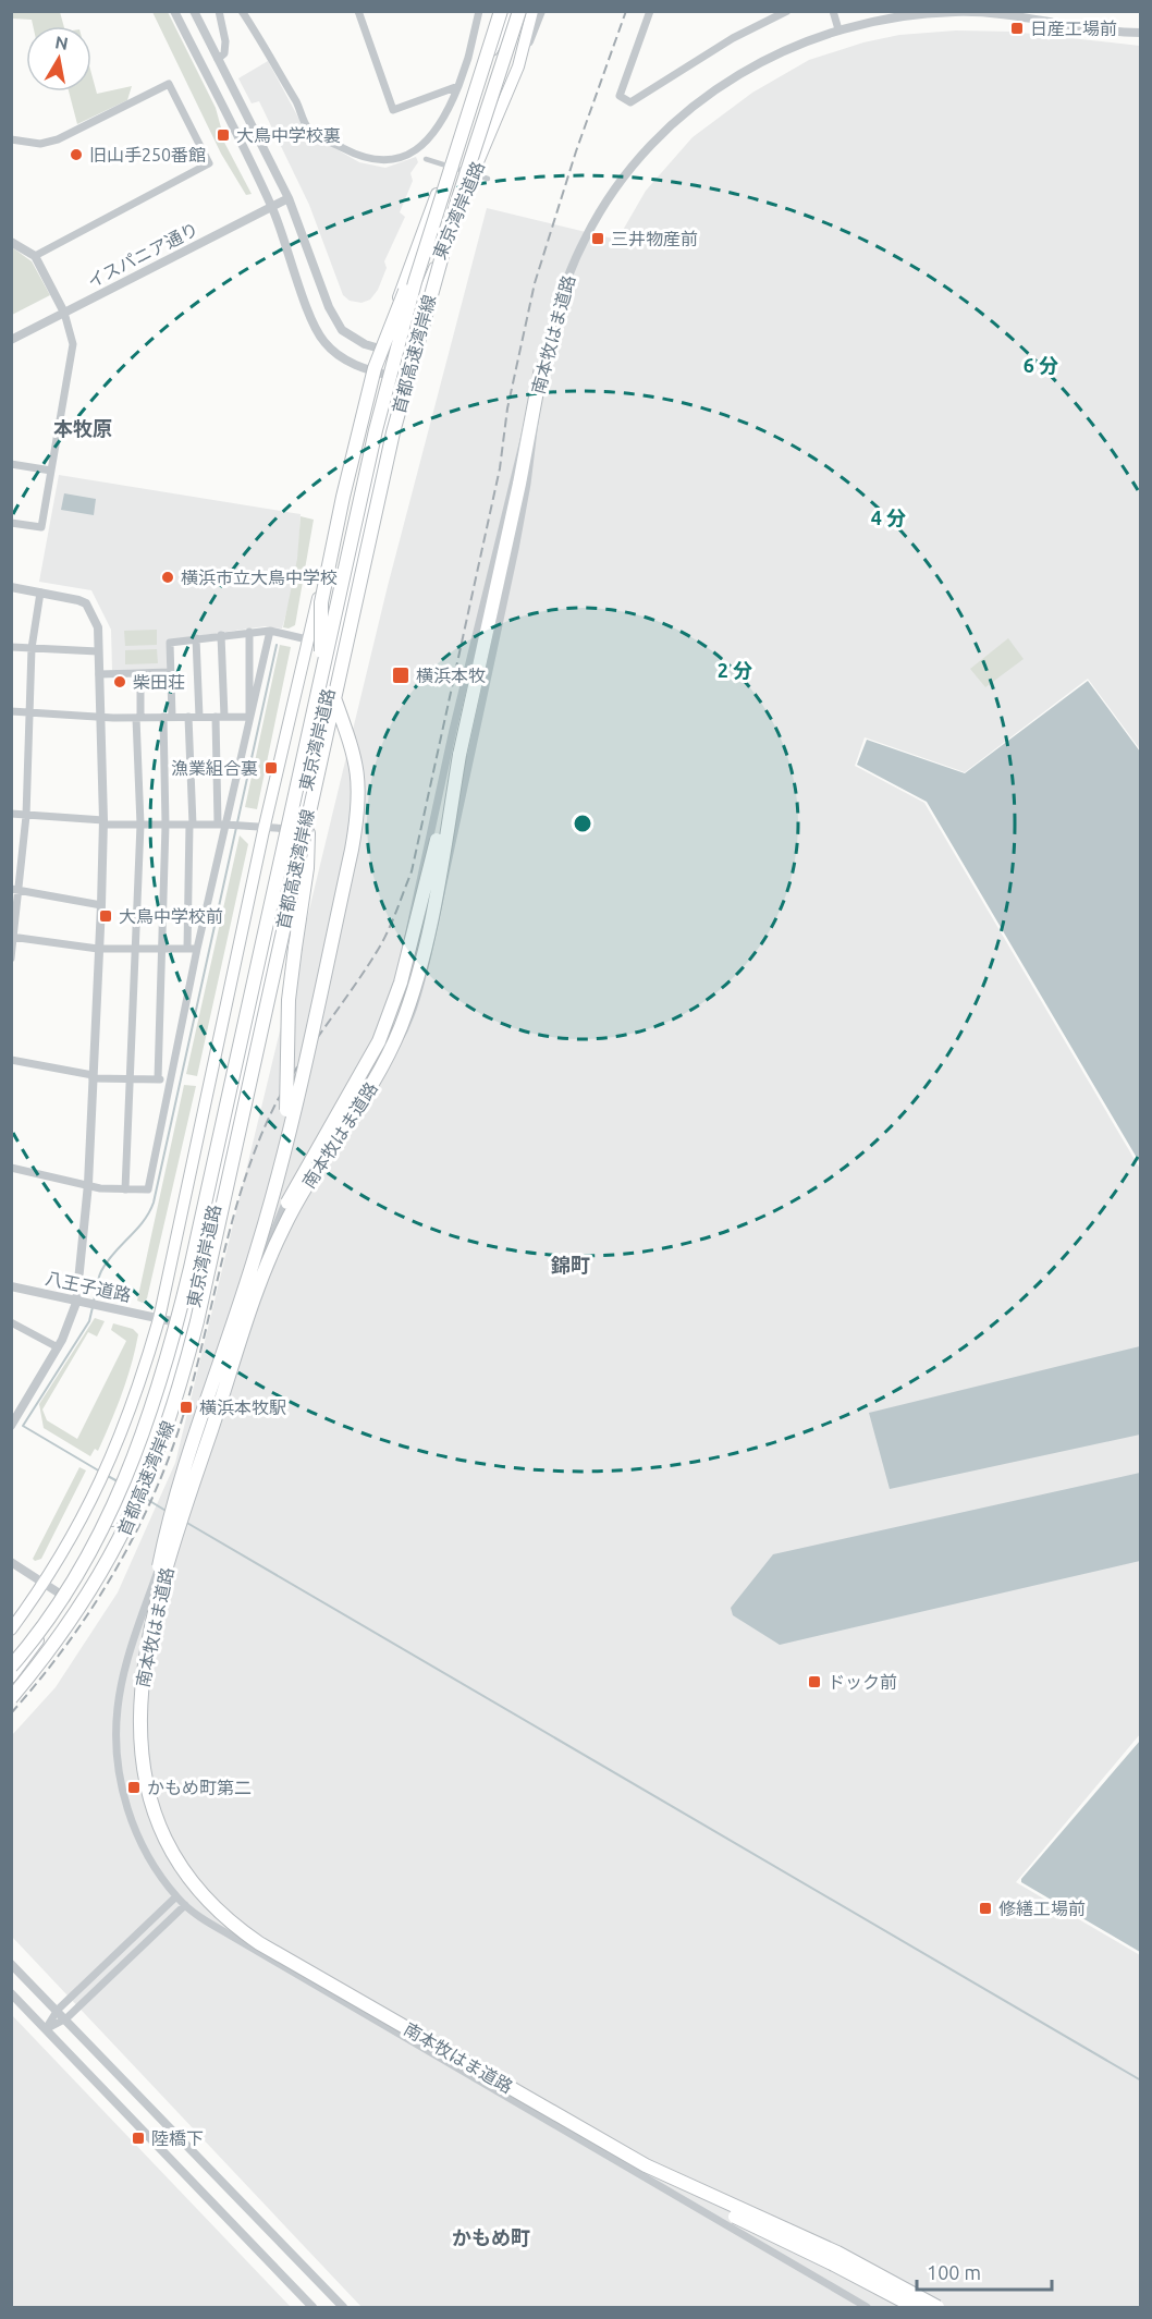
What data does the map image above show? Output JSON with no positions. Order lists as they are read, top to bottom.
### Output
{
  "streets": {
    "highway": ["東京湾岸道路", "南本牧はま道路", "首都高速湾岸線"],
    "street": ["イスパニア通り", "八王子道路"]
  },
  "crossings": [
    ["東京湾岸道路", "八王子道路"]
  ],
  "districts": ["本牧原", "錦町", "かもめ町"],
  "places": {
    "transit": [
      "日産工場前",
      "大鳥中学校裏",
      "三井物産前",
      "横浜本牧",
      "漁業組合裏",
      "大鳥中学校前",
      "横浜本牧駅",
      "ドック前",
      "かもめ町第二",
      "修繕工場前",
      "陸橋下"
    ],
    "other": ["旧山手250番館", "横浜市立大鳥中学校", "柴田荘"]
  },
  "scale_bar": "100 m",
  "north": "top",
  "rings": ["6 分", "4 分", "2 分"]
}
